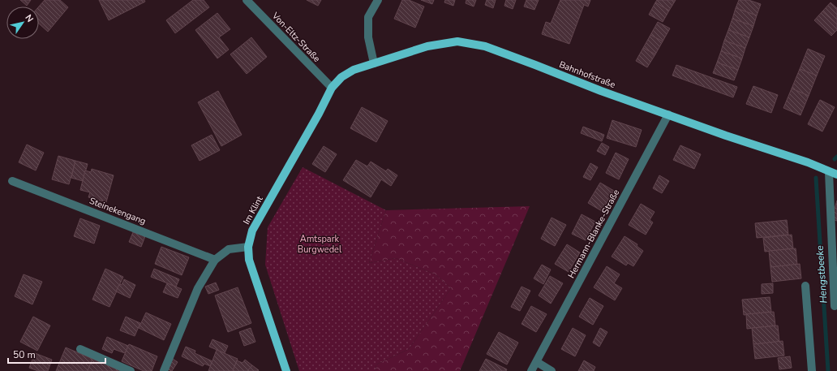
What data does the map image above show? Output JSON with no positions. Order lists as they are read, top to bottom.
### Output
{
  "streets": {
    "main road": ["Bahnhofstraße", "Im Klint"],
    "street": ["Von-Eltz-Straße", "Steinekengang", "Hermann-Blanke-Straße"]
  },
  "crossings": [
    ["Von-Eltz-Straße", "Bahnhofstraße"],
    ["Von-Eltz-Straße", "Im Klint"],
    ["Bahnhofstraße", "Im Klint"],
    ["Bahnhofstraße", "Hermann-Blanke-Straße"]
  ],
  "water": ["Hengstbeeke"],
  "parks": ["Amtspark Burgwedel"],
  "scale_bar": "50 m",
  "north": "top right"
}
